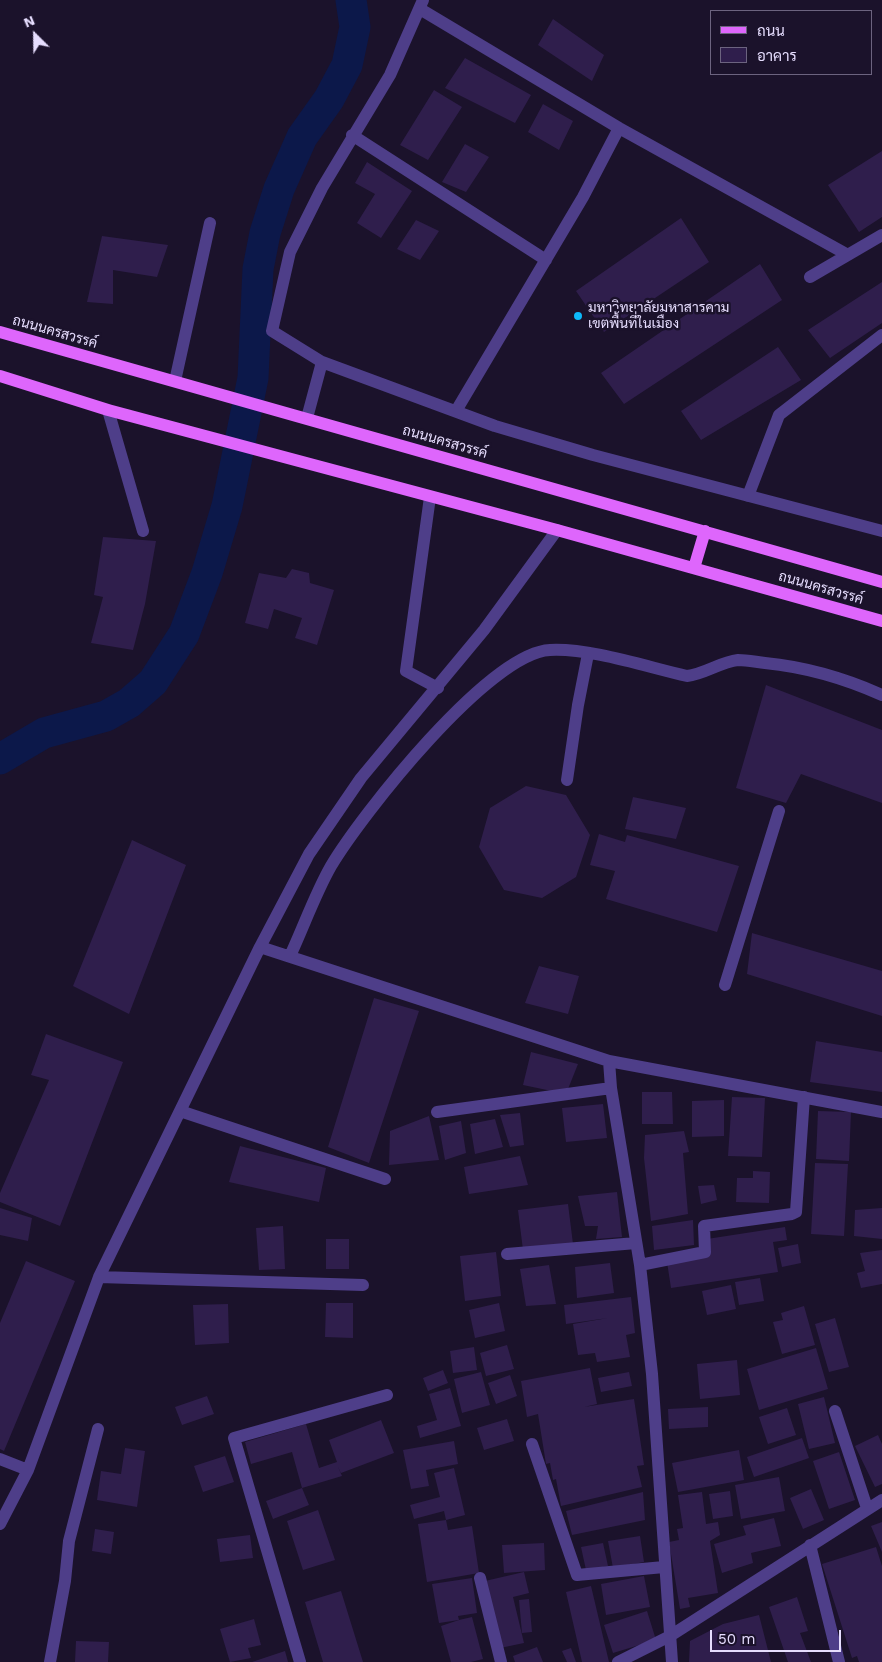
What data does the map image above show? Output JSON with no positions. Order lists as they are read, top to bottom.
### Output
{
  "streets": {
    "main road": ["ถนนนครสวรรค์"]
  },
  "places": ["มหาวิทยาลัยมหาสารคาม เขตพื้นที่ในเมือง"],
  "legend": ["ถนน", "อาคาร"],
  "scale_bar": "50 m",
  "north": "top left"
}
